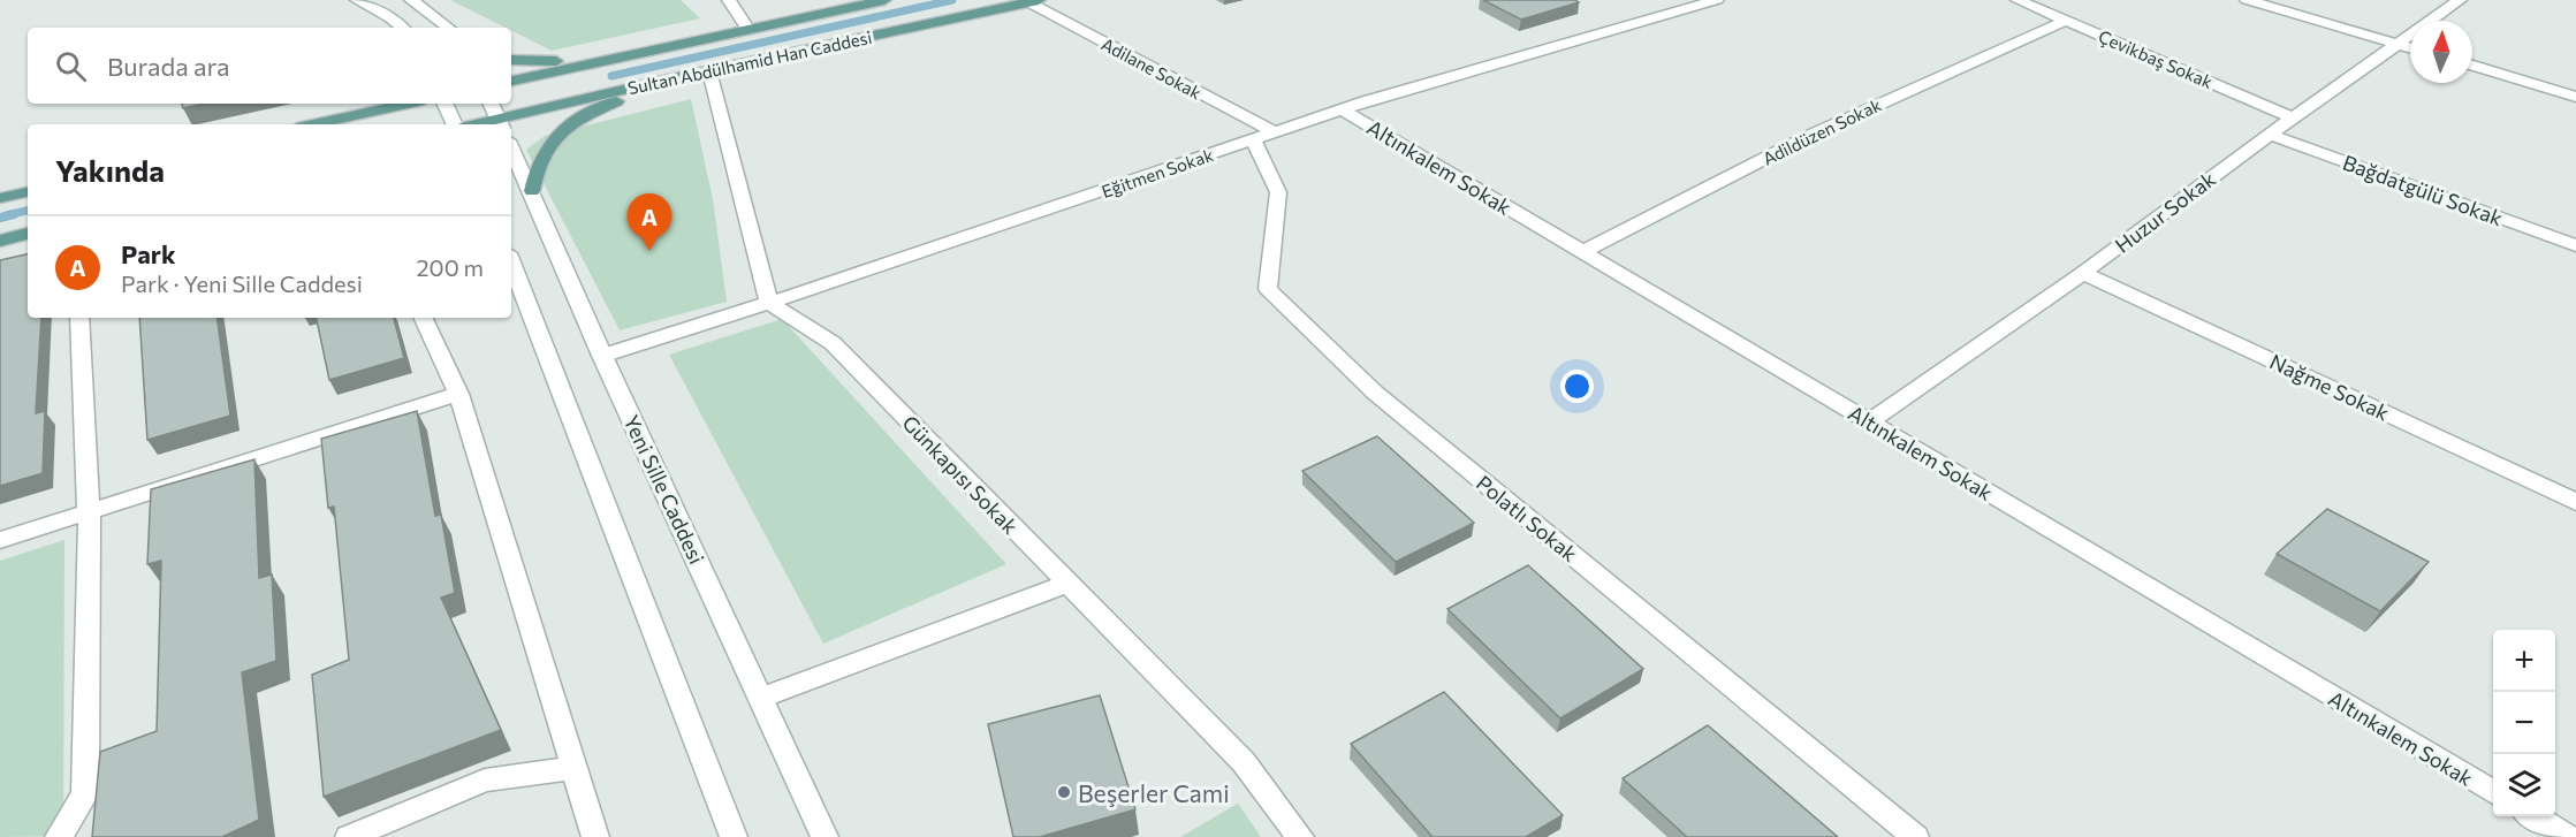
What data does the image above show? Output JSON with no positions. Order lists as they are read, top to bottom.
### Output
{
  "streets": {
    "main road": ["Sultan Abdülhamid Han Caddesi"],
    "street": [
      "Çevikbaş Sokak",
      "Adilane Sokak",
      "Adildüzen Sokak",
      "Altınkalem Sokak",
      "Eğitmen Sokak",
      "Bağdatgülü Sokak",
      "Huzur Sokak",
      "Nağme Sokak",
      "Günkapısı Sokak",
      "Yeni Sille Caddesi",
      "Polatlı Sokak"
    ]
  },
  "crossings": [
    ["Çevikbaş Sokak", "Adildüzen Sokak"],
    ["Çevikbaş Sokak", "Huzur Sokak"],
    ["Sultan Abdülhamid Han Caddesi", "Adilane Sokak"],
    ["Adilane Sokak", "Eğitmen Sokak"],
    ["Adilane Sokak", "Polatlı Sokak"],
    ["Adildüzen Sokak", "Altınkalem Sokak"],
    ["Altınkalem Sokak", "Eğitmen Sokak"],
    ["Altınkalem Sokak", "Huzur Sokak"],
    ["Eğitmen Sokak", "Günkapısı Sokak"],
    ["Eğitmen Sokak", "Yeni Sille Caddesi"],
    ["Eğitmen Sokak", "Polatlı Sokak"],
    ["Bağdatgülü Sokak", "Huzur Sokak"],
    ["Huzur Sokak", "Nağme Sokak"]
  ],
  "places": ["Beşerler Cami"],
  "north": "top",
  "page": {
    "search": "Burada ara",
    "heading": "Yakında",
    "pins": "A",
    "list": [
      {
        "mark": "A",
        "name": "Park",
        "note": "Park · Yeni Sille Caddesi",
        "value": "200 m"
      }
    ],
    "map_buttons": ["+", "−"]
  }
}
